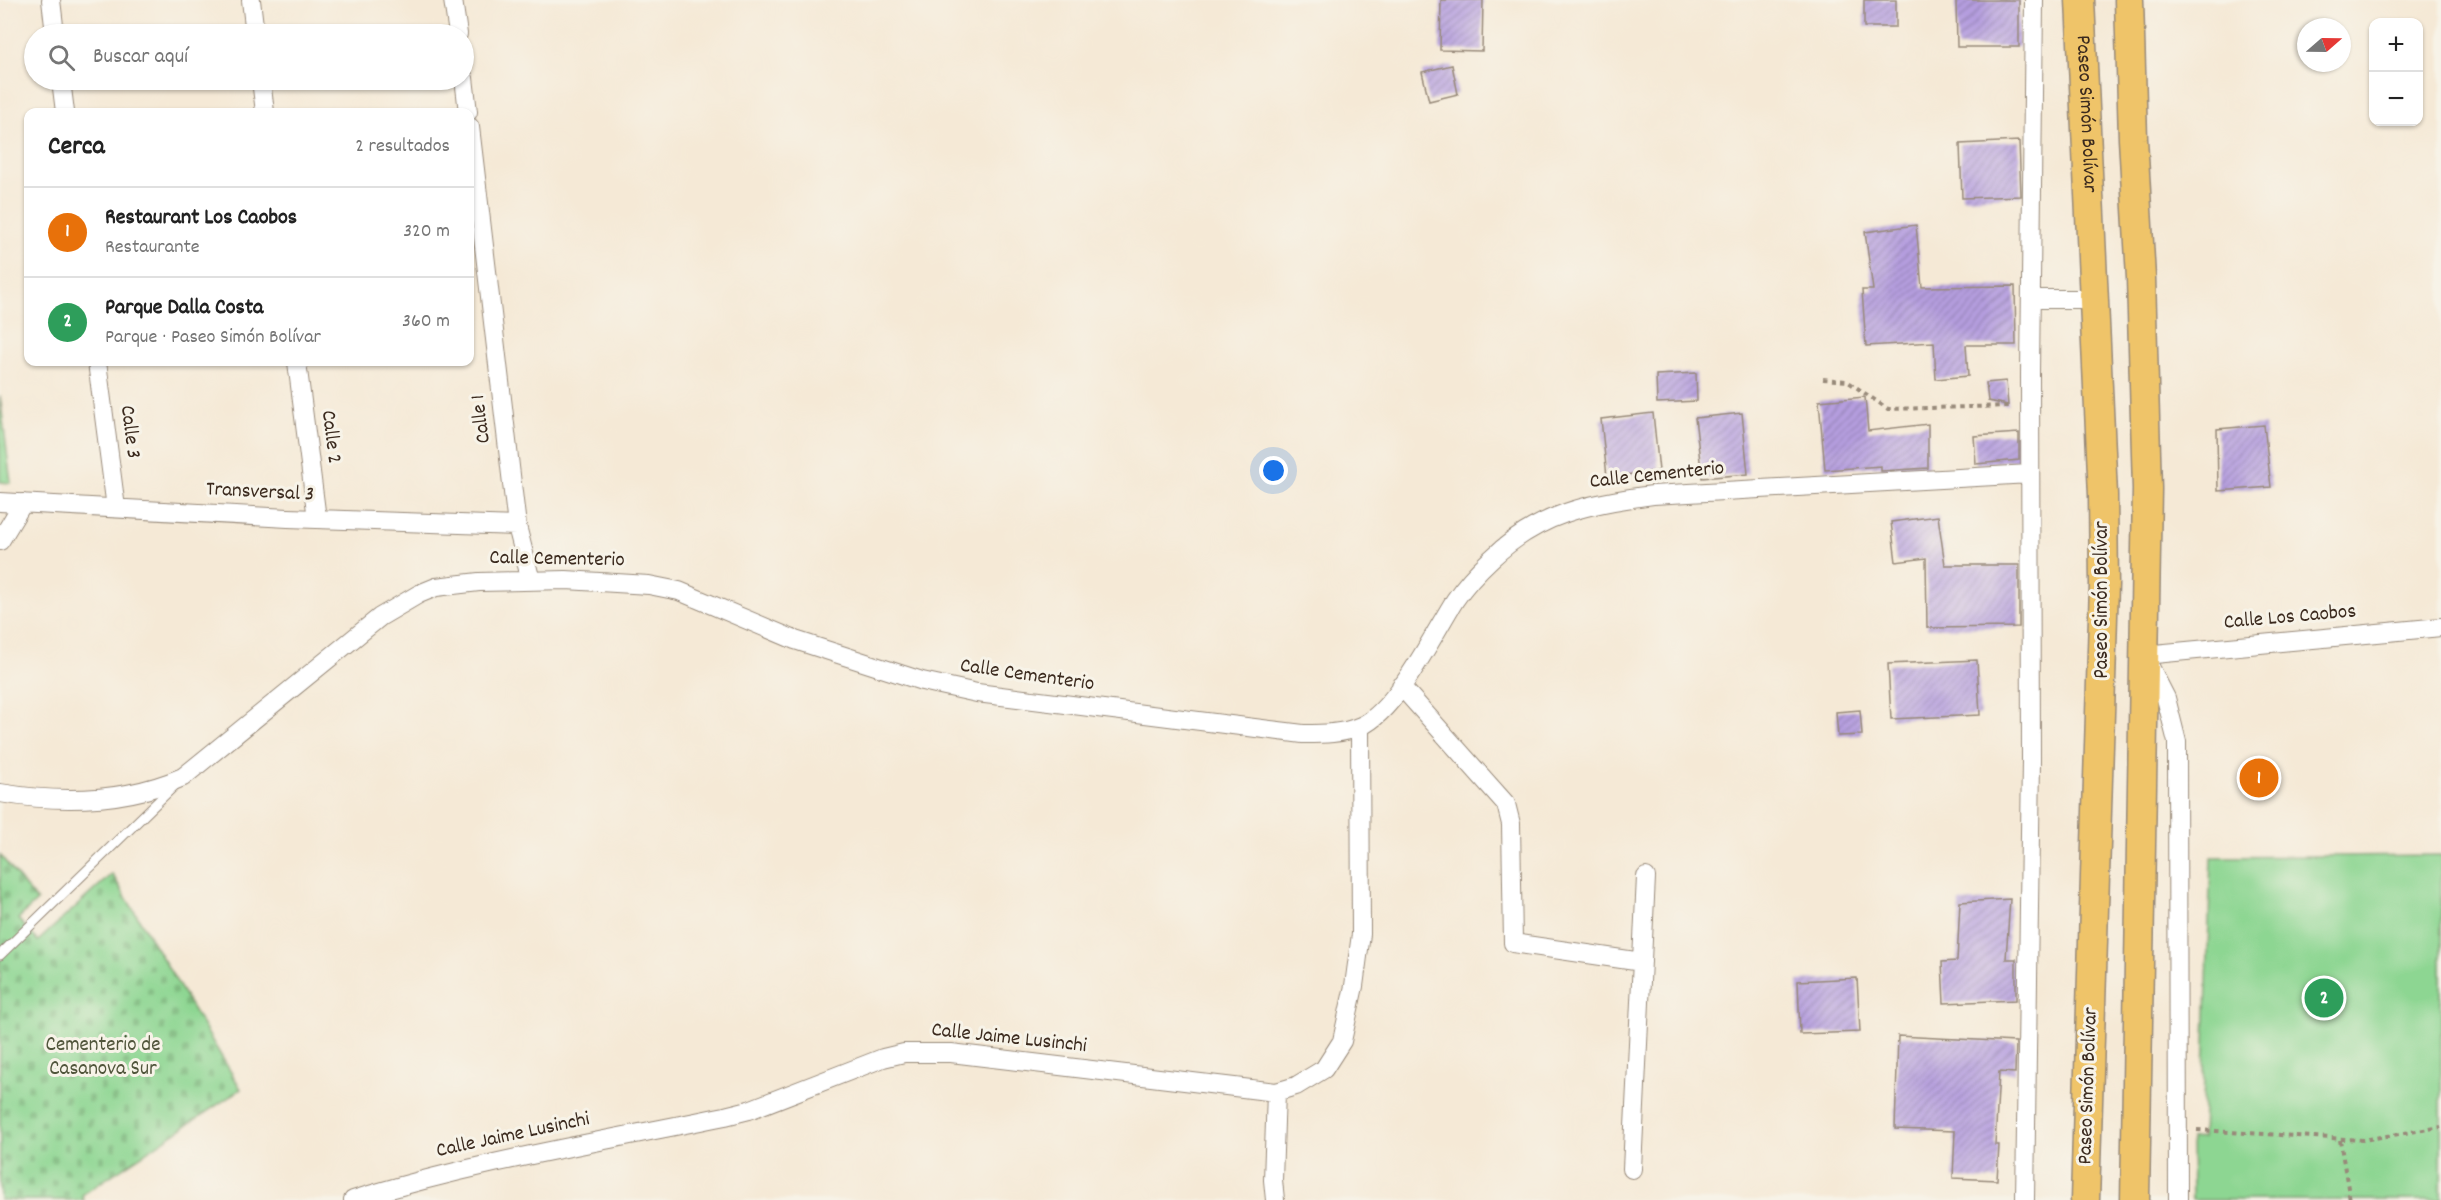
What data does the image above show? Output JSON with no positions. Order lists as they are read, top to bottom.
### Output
{
  "streets": {
    "main road": ["Paseo Simón Bolívar"],
    "street": [
      "Calle 1",
      "Calle 3",
      "Calle 2",
      "Calle Cementerio",
      "Transversal 3",
      "Calle Los Caobos",
      "Calle Jaime Lusinchi"
    ]
  },
  "crossings": [
    ["Paseo Simón Bolívar", "Calle Los Caobos"],
    ["Calle 1", "Calle Cementerio"],
    ["Calle 1", "Transversal 3"],
    ["Calle 3", "Transversal 3"],
    ["Calle 2", "Transversal 3"],
    ["Calle Cementerio", "Calle Jaime Lusinchi"]
  ],
  "parks": ["Cementerio de Casanova Sur"],
  "north": "right",
  "page": {
    "map_buttons": ["+", "−"],
    "search": "Buscar aquí",
    "heading": ["Cerca", "2 resultados"],
    "list": [
      {
        "mark": "1",
        "name": "Restaurant Los Caobos",
        "note": "Restaurante",
        "value": "320 m"
      },
      {
        "mark": "2",
        "name": "Parque Dalla Costa",
        "note": "Parque · Paseo Simón Bolívar",
        "value": "360 m"
      }
    ],
    "pins": ["1", "2"]
  }
}
